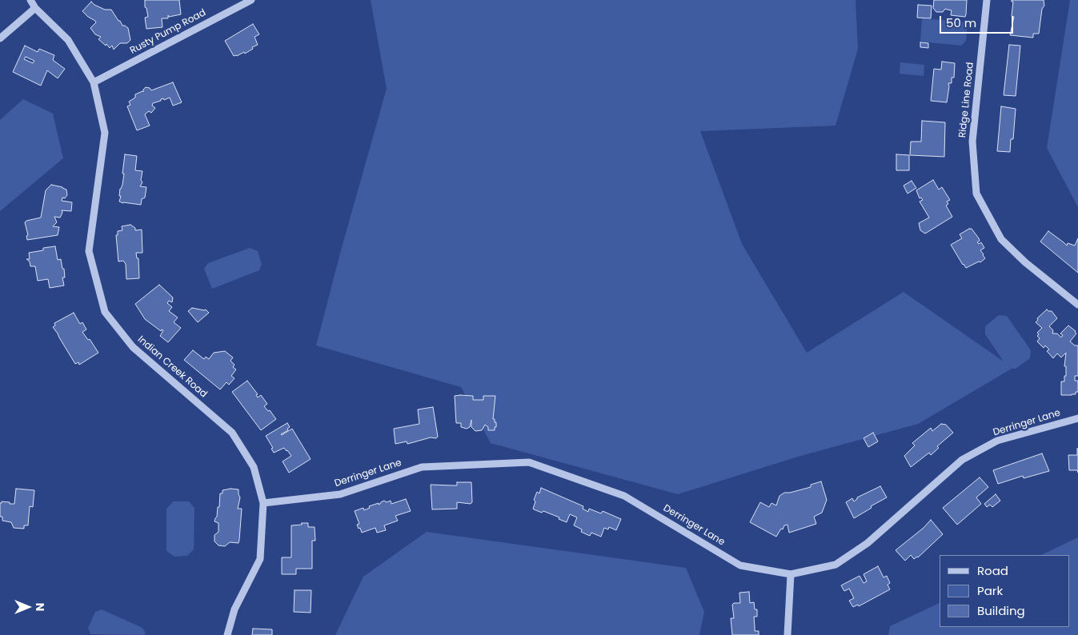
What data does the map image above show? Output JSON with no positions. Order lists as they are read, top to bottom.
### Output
{
  "streets": {
    "street": [
      "Rusty Pump Road",
      "Ridge Line Road",
      "Indian Creek Road",
      "Derringer Lane"
    ]
  },
  "crossings": [
    ["Rusty Pump Road", "Indian Creek Road"],
    ["Indian Creek Road", "Derringer Lane"]
  ],
  "legend": ["Road", "Park", "Building"],
  "scale_bar": "50 m",
  "north": "right"
}
